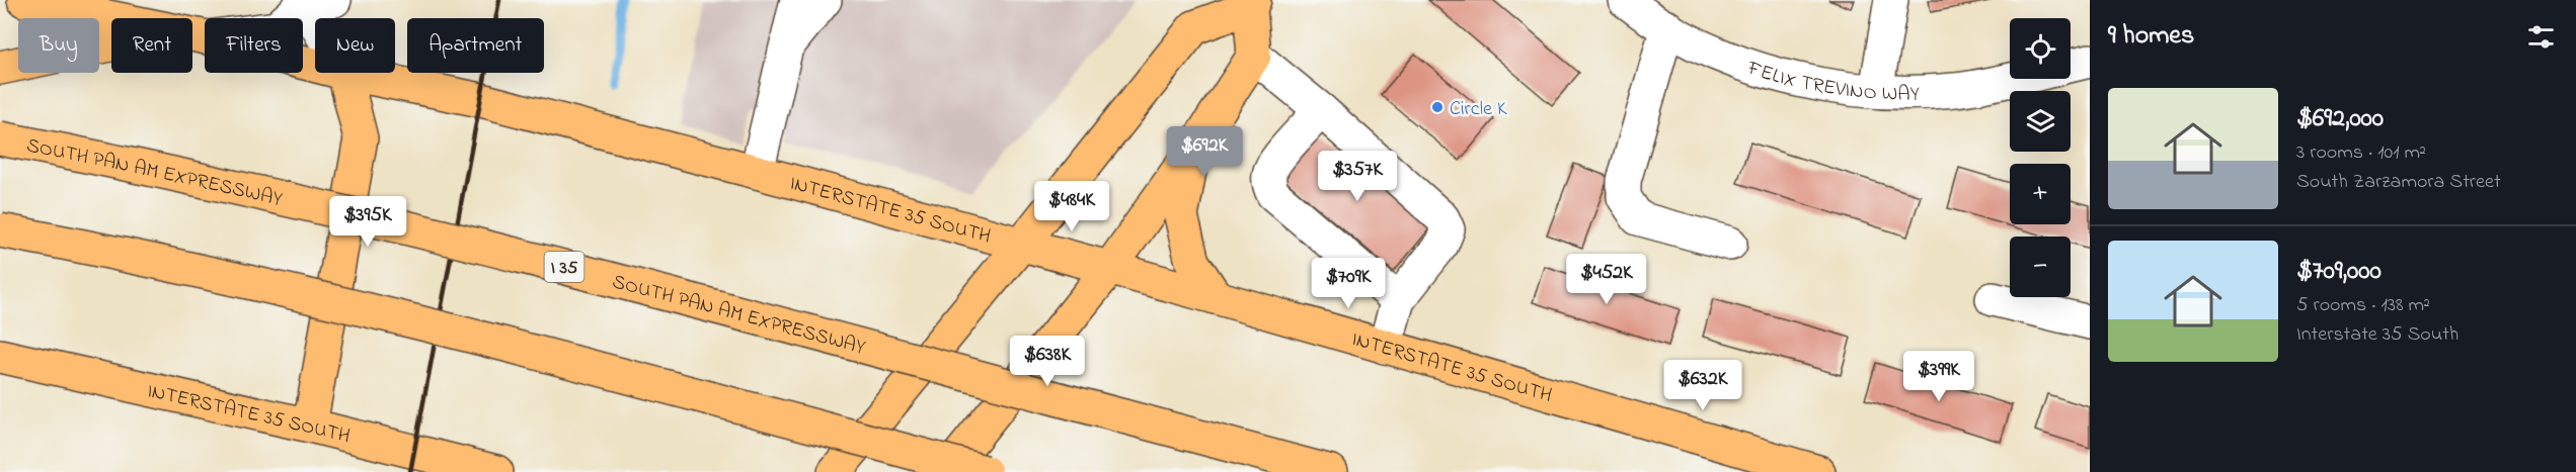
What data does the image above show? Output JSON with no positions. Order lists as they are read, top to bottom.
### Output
{
  "streets": {
    "main road": ["SOUTH PAN AM EXPRESSWAY", "INTERSTATE 35 SOUTH", "I 35"],
    "street": ["FELIX TREVINO WAY"]
  },
  "places": ["Circle K"],
  "page": {
    "heading": "9 homes",
    "map_buttons": ["+", "−"],
    "chip": [
      "Buy",
      "Rent",
      "Filters",
      "New",
      "Apartment"
    ],
    "list": [
      {
        "name": "$692,000",
        "note": "3 rooms · 101 m² · South Zarzamora Street"
      },
      {
        "name": "$709,000",
        "note": "5 rooms · 138 m² · Interstate 35 South"
      }
    ],
    "price": [
      "$692K",
      "$357K",
      "$484K",
      "$395K",
      "$452K",
      "$709K",
      "$638K",
      "$399K",
      "$632K"
    ]
  }
}
